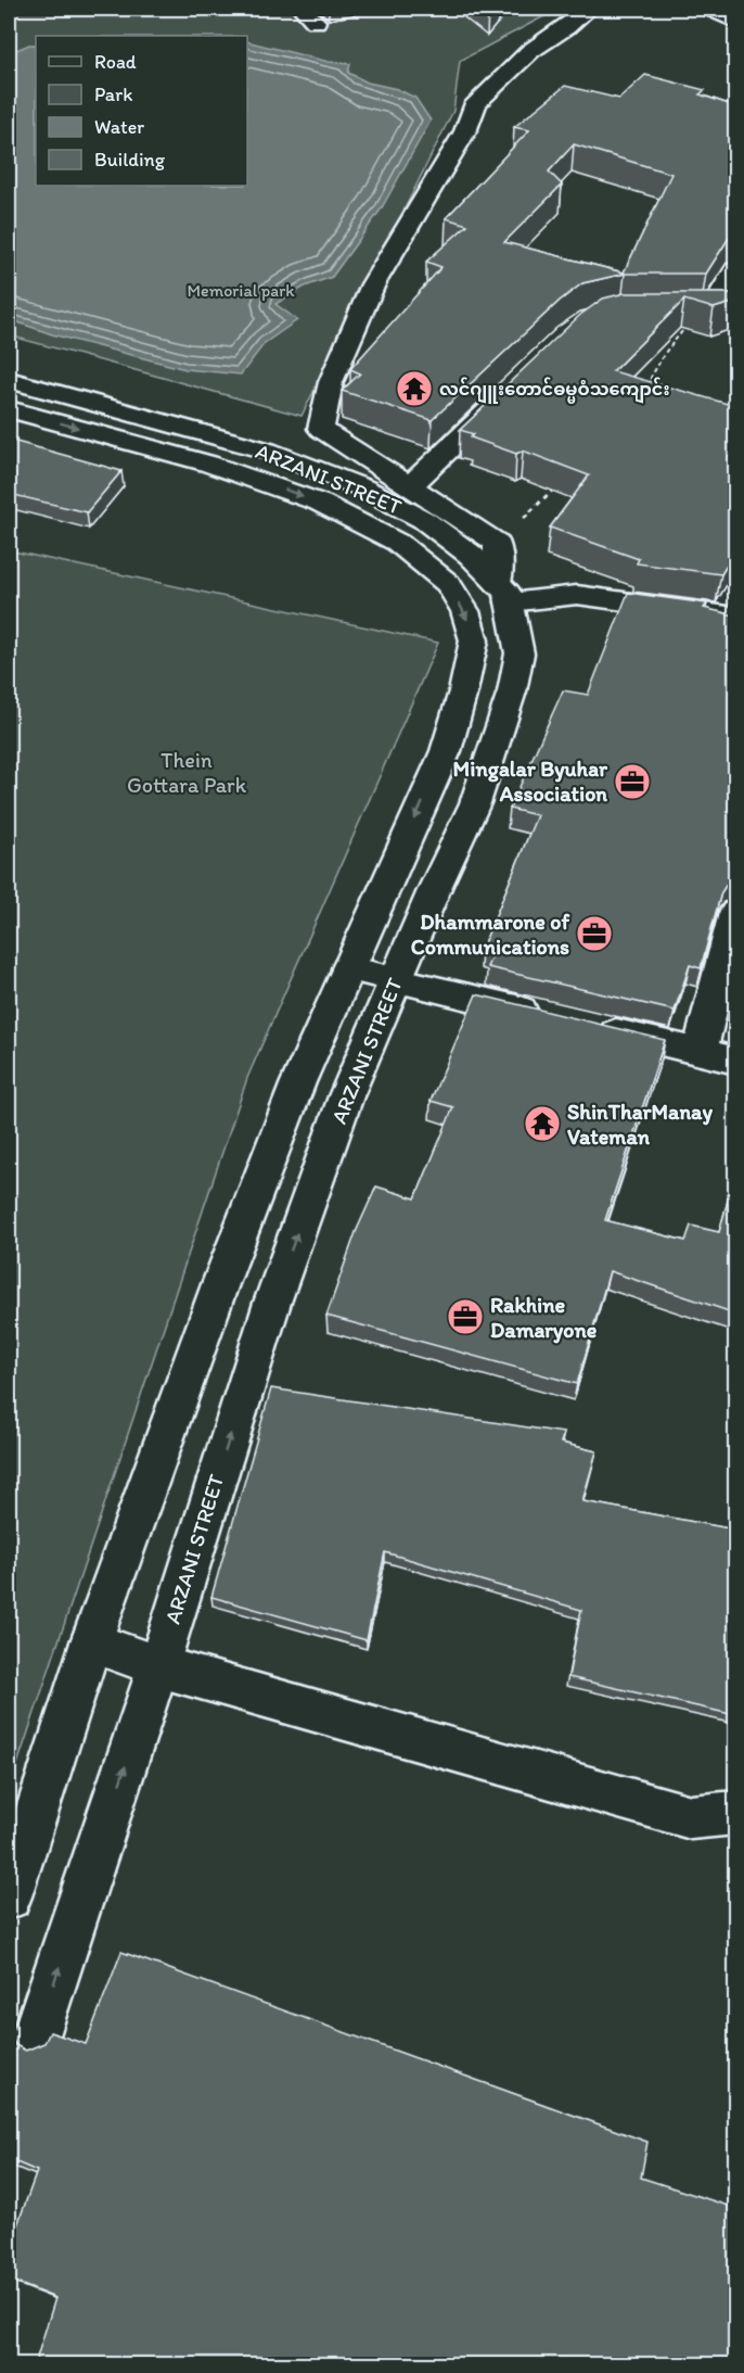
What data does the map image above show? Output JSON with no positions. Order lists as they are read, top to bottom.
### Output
{
  "streets": {
    "main road": ["ARZANI STREET"]
  },
  "parks": ["Memorial park", "Thein Gottara Park"],
  "places": {
    "temple": ["လင်ဂျူးတောင်ဓမ္မဝံသကျောင်း", "ShinTharManay Vateman"],
    "office": ["Mingalar Byuhar Association", "Dhammarone of Communications", "Rakhine Damaryone"]
  },
  "legend": [
    "Road",
    "Park",
    "Water",
    "Building"
  ]
}
